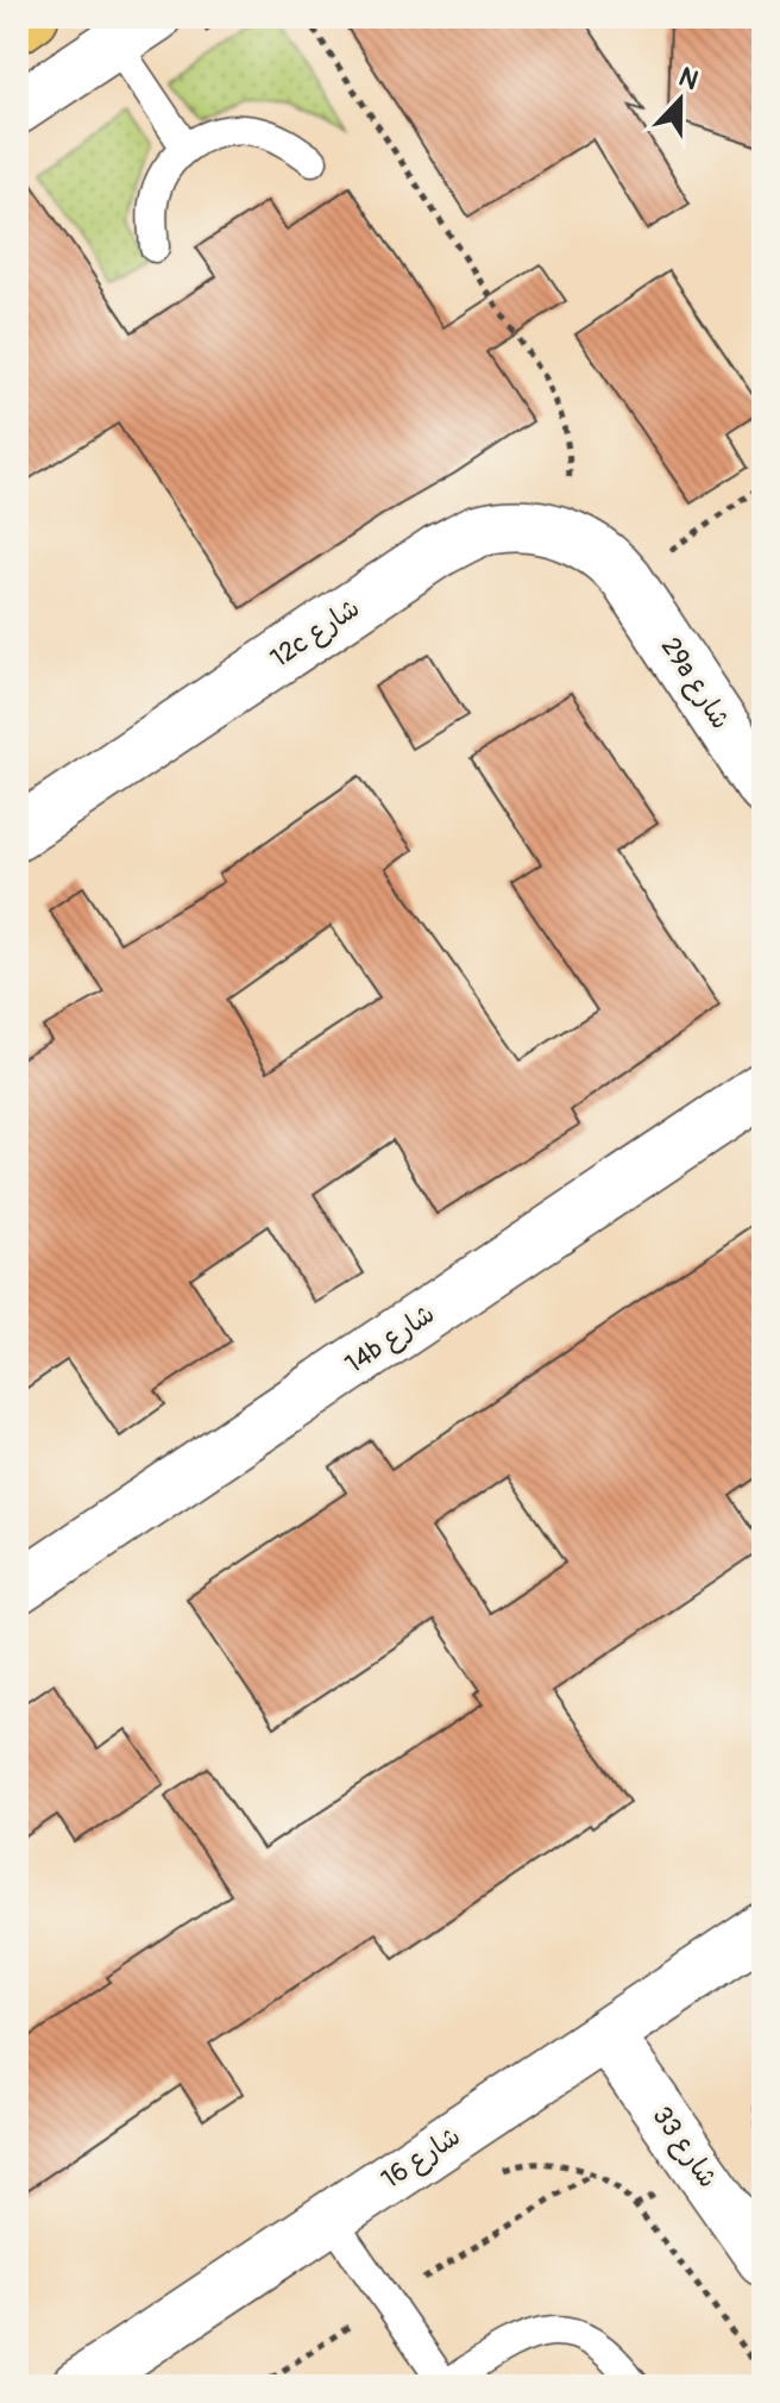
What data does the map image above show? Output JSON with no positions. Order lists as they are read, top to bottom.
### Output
{
  "streets": {
    "street": [
      "12c شارع",
      "29a شارع",
      "14b شارع",
      "شارع 33",
      "شارع 16"
    ]
  },
  "crossings": [
    ["12c شارع", "29a شارع"],
    ["شارع 33", "شارع 16"]
  ],
  "north": "top"
}
